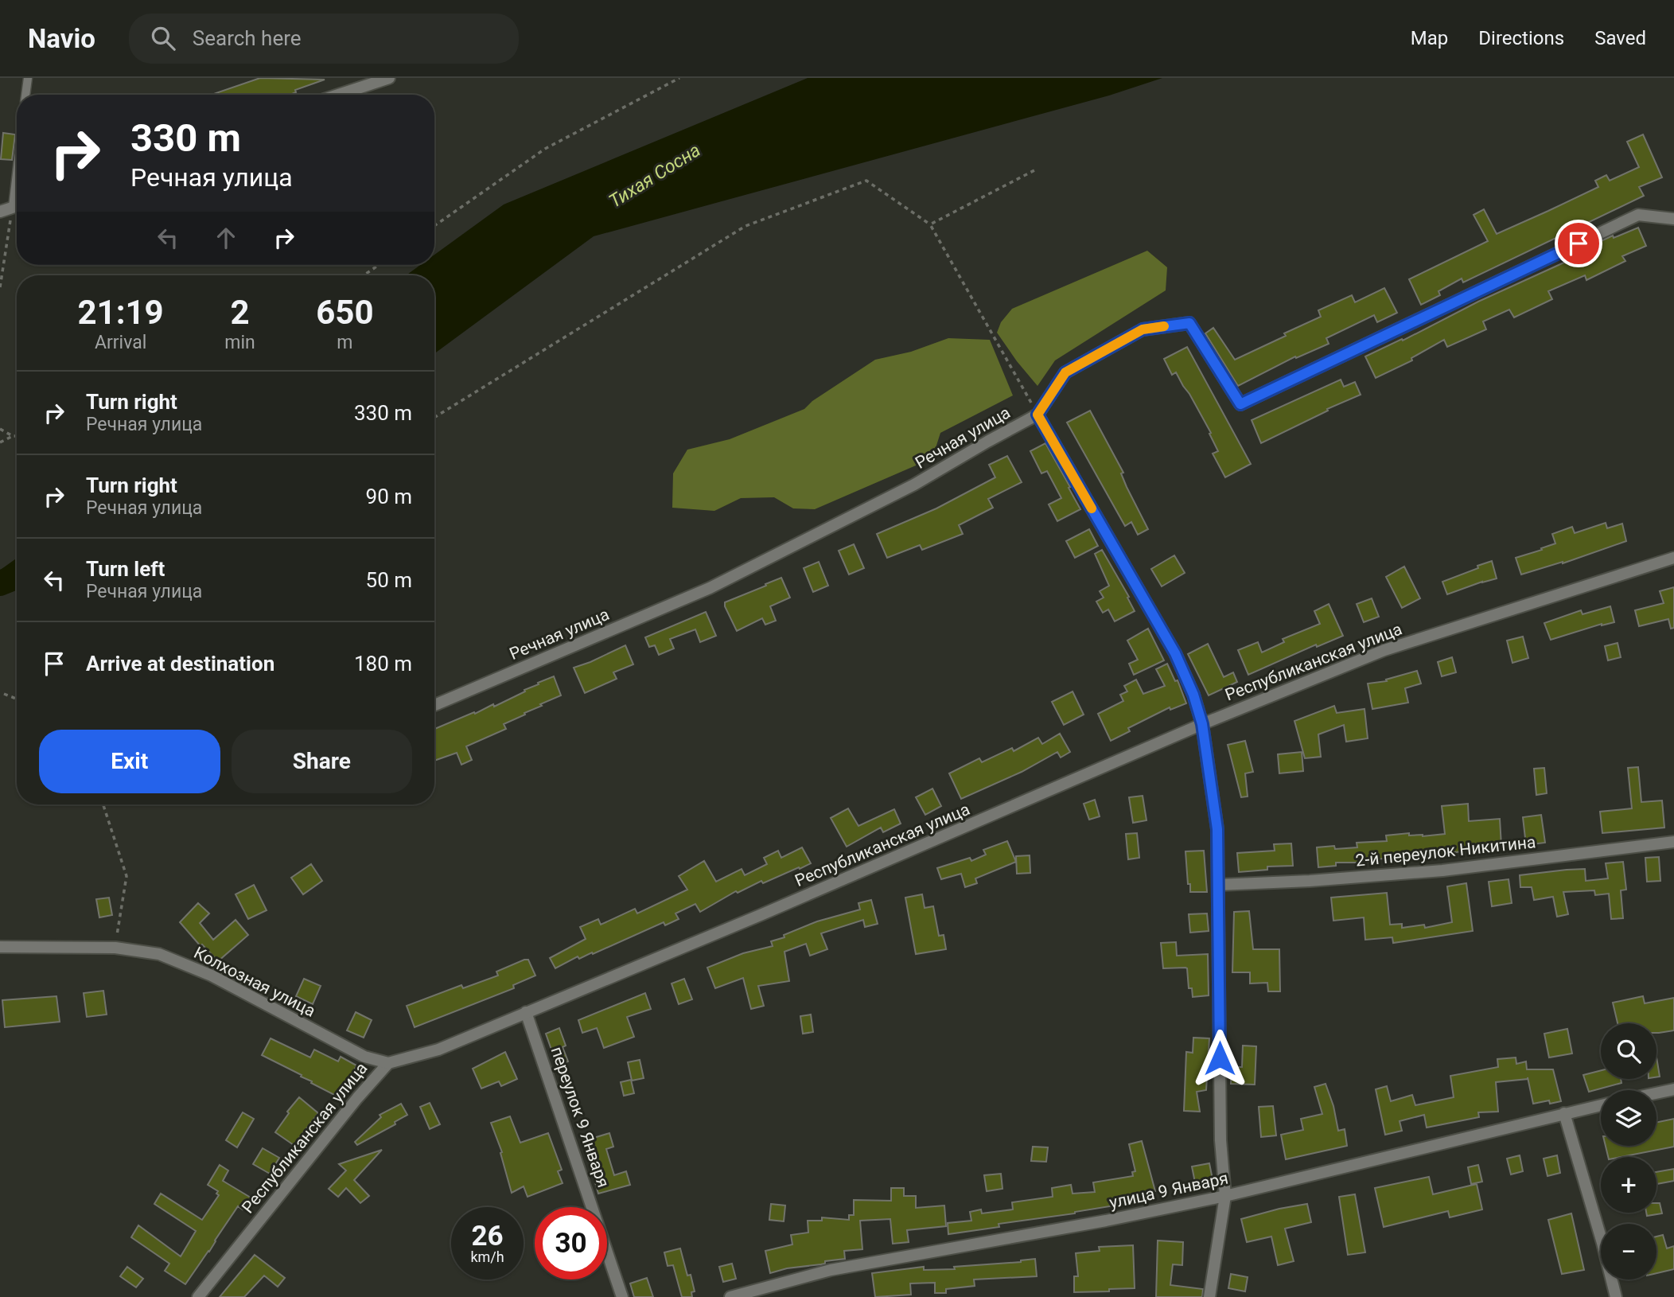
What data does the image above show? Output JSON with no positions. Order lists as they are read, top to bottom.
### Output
{
  "streets": {
    "street": [
      "Речная улица",
      "Республиканская улица",
      "2-й переулок Никитина",
      "Колхозная улица",
      "переулок 9 Января",
      "улица 9 Января"
    ]
  },
  "crossings": [
    ["Республиканская улица", "Колхозная улица"],
    ["Республиканская улица", "переулок 9 Января"]
  ],
  "water": ["Тихая Сосна"],
  "page": {
    "header": "Navio",
    "search": "Search here",
    "nav": ["Map", "Directions", "Saved"],
    "turn": ["330 m", "Речная улица"],
    "eta": [
      "21:19",
      "Arrival",
      "2",
      "min",
      "650",
      "m"
    ],
    "list": [
      {
        "name": "Turn right",
        "note": "Речная улица",
        "value": "330 m"
      },
      {
        "name": "Turn right",
        "note": "Речная улица",
        "value": "90 m"
      },
      {
        "name": "Turn left",
        "note": "Речная улица",
        "value": "50 m"
      },
      {
        "name": "Arrive at destination",
        "value": "180 m"
      }
    ],
    "buttons": ["Exit", "Share"],
    "map_buttons": ["+", "−"],
    "speed": "26 km/h",
    "limit": "30"
  }
}
